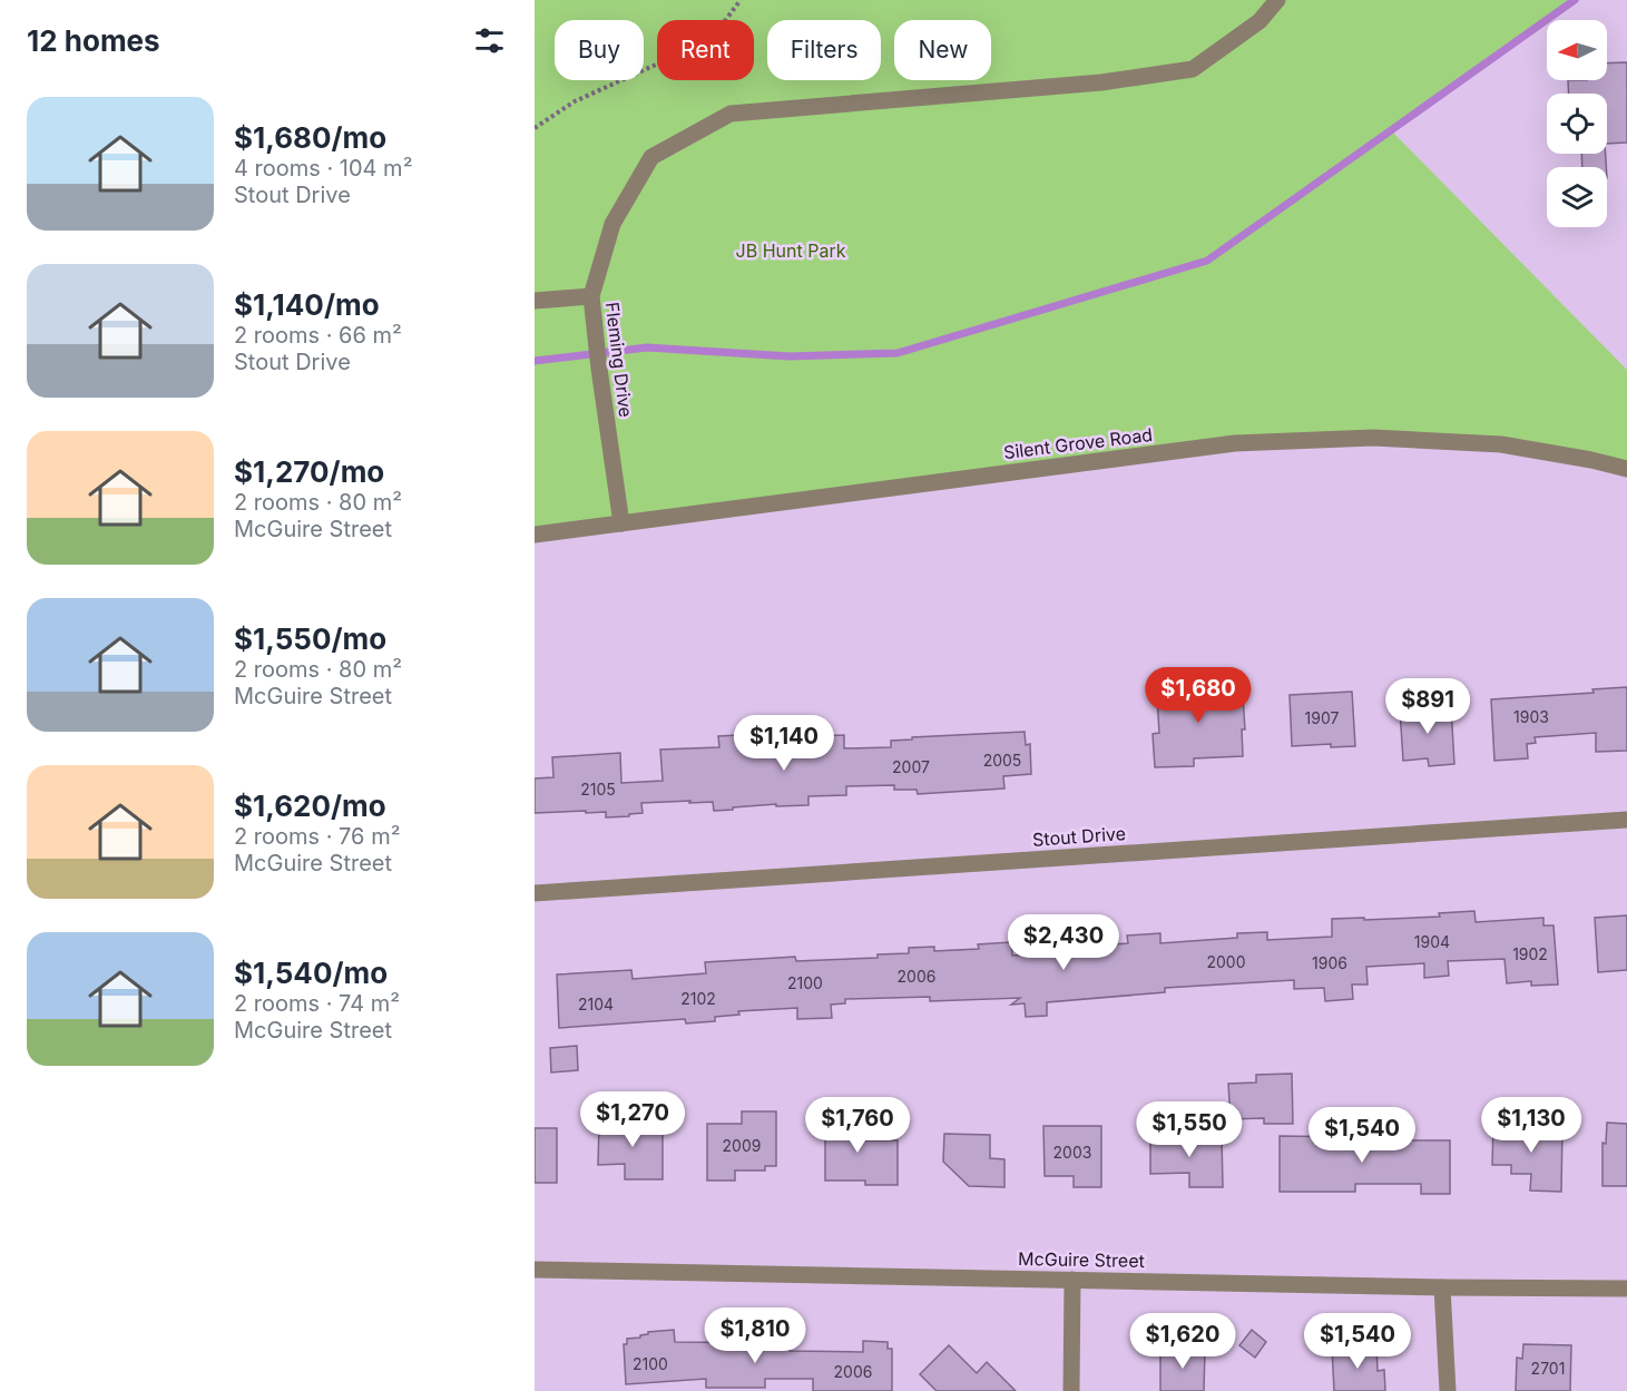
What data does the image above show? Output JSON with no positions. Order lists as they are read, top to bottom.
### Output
{
  "streets": {
    "street": [
      "Fleming Drive",
      "Silent Grove Road",
      "Stout Drive",
      "McGuire Street"
    ]
  },
  "crossings": [
    ["Fleming Drive", "Silent Grove Road"]
  ],
  "parks": ["JB Hunt Park"],
  "house_numbers": [
    "1903",
    "1907",
    "2005",
    "2007",
    "2105",
    "1904",
    "1902",
    "2000",
    "1906",
    "2006",
    "2100",
    "2102",
    "2104",
    "2009",
    "2003",
    "2100",
    "2701",
    "2006"
  ],
  "north": "left",
  "page": {
    "heading": "12 homes",
    "chip": [
      "Buy",
      "Rent",
      "Filters",
      "New"
    ],
    "list": [
      {
        "name": "$1,680/mo",
        "note": "4 rooms · 104 m² · Stout Drive"
      },
      {
        "name": "$1,140/mo",
        "note": "2 rooms · 66 m² · Stout Drive"
      },
      {
        "name": "$1,270/mo",
        "note": "2 rooms · 80 m² · McGuire Street"
      },
      {
        "name": "$1,550/mo",
        "note": "2 rooms · 80 m² · McGuire Street"
      },
      {
        "name": "$1,620/mo",
        "note": "2 rooms · 76 m² · McGuire Street"
      },
      {
        "name": "$1,540/mo",
        "note": "2 rooms · 74 m² · McGuire Street"
      }
    ],
    "price": [
      "$1,680",
      "$891",
      "$1,140",
      "$2,430",
      "$1,270",
      "$1,760",
      "$1,130",
      "$1,550",
      "$1,540",
      "$1,810",
      "$1,620",
      "$1,540"
    ]
  }
}
